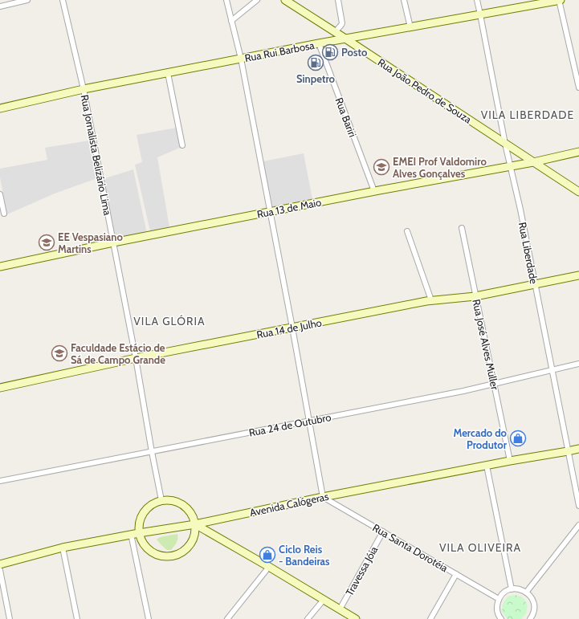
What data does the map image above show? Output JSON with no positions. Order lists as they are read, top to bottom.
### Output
{
  "streets": {
    "street": [
      "Rua Rui Barbosa",
      "Rua João Pedro de Souza",
      "Rua Bariri",
      "Rua Jornalista Belizário Lima",
      "Rua 13 de Maio",
      "Rua Liberdade",
      "Rua 14 de Julho",
      "Rua José Alves Müller",
      "Rua 24 de Outubro",
      "Avenida Calógeras",
      "Rua Santa Dorotéia",
      "Travessa Jóia"
    ]
  },
  "crossings": [
    ["Rua Rui Barbosa", "Rua João Pedro de Souza"],
    ["Rua Rui Barbosa", "Rua Bariri"],
    ["Rua Rui Barbosa", "Rua Jornalista Belizário Lima"],
    ["Rua Rui Barbosa", "Rua Liberdade"],
    ["Rua João Pedro de Souza", "Rua 13 de Maio"],
    ["Rua João Pedro de Souza", "Rua Liberdade"],
    ["Rua Bariri", "Rua 13 de Maio"],
    ["Rua Jornalista Belizário Lima", "Rua 13 de Maio"],
    ["Rua Jornalista Belizário Lima", "Rua 14 de Julho"],
    ["Rua Jornalista Belizário Lima", "Rua 24 de Outubro"],
    ["Rua 13 de Maio", "Rua Liberdade"],
    ["Rua Liberdade", "Rua 14 de Julho"],
    ["Rua Liberdade", "Rua 24 de Outubro"],
    ["Rua Liberdade", "Avenida Calógeras"],
    ["Rua 14 de Julho", "Rua José Alves Müller"],
    ["Rua José Alves Müller", "Rua 24 de Outubro"],
    ["Rua José Alves Müller", "Avenida Calógeras"],
    ["Avenida Calógeras", "Rua Santa Dorotéia"],
    ["Rua Santa Dorotéia", "Travessa Jóia"]
  ],
  "districts": ["VILA LIBERDADE", "VILA GLÓRIA", "VILA OLIVEIRA"],
  "places": {
    "fuel station": ["Posto", "Sinpetro"],
    "school or university": ["EMEI Prof Valdomiro Alves Gonçalves", "EE Vespasiano Martins", "Faculdade Estácio de Sá de Campo Grande"],
    "shop": ["Mercado do Produtor", "Ciclo Reis - Bandeiras"]
  }
}
